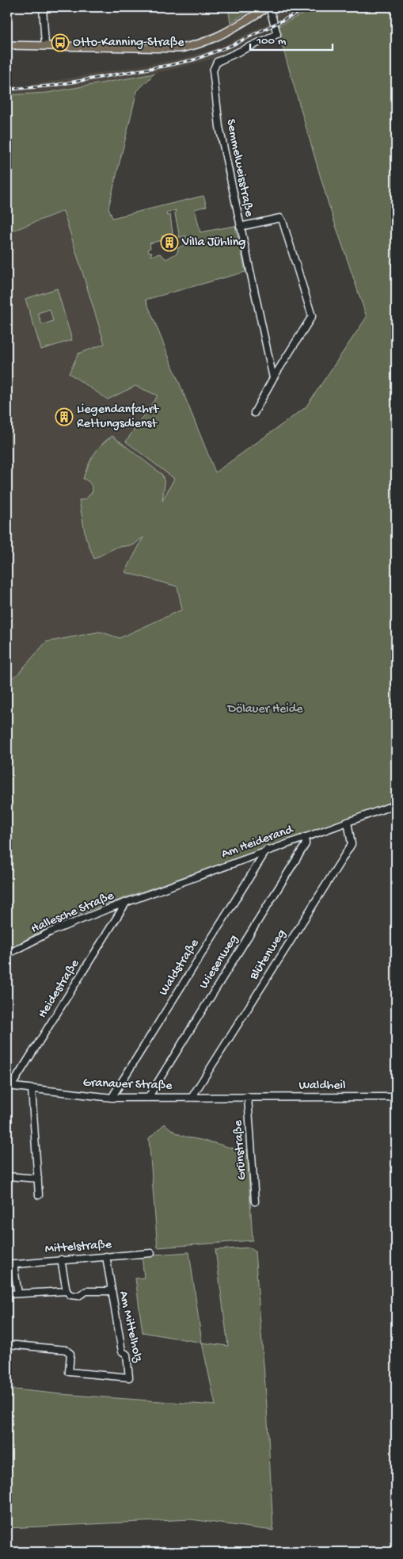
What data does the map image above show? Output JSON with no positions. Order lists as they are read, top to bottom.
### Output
{
  "streets": {
    "street": [
      "Semmelweisstraße",
      "Am Heiderand",
      "Hallesche Straße",
      "Blütenweg",
      "Wiesenweg",
      "Waldstraße",
      "Heidestraße",
      "Granauer Straße",
      "Waldheil",
      "Grünstraße",
      "Mittelstraße",
      "Am Mittelholz"
    ]
  },
  "crossings": [
    ["Am Heiderand", "Hallesche Straße"],
    ["Am Heiderand", "Blütenweg"],
    ["Am Heiderand", "Wiesenweg"],
    ["Am Heiderand", "Waldstraße"],
    ["Am Heiderand", "Heidestraße"],
    ["Hallesche Straße", "Heidestraße"],
    ["Blütenweg", "Granauer Straße"],
    ["Wiesenweg", "Granauer Straße"],
    ["Waldstraße", "Granauer Straße"],
    ["Heidestraße", "Granauer Straße"],
    ["Granauer Straße", "Waldheil"],
    ["Granauer Straße", "Grünstraße"],
    ["Waldheil", "Grünstraße"],
    ["Mittelstraße", "Am Mittelholz"]
  ],
  "parks": ["Dölauer Heide"],
  "places": {
    "bus stop": ["Otto-Kanning-Straße"],
    "building": ["Villa Jühling", "Liegendanfahrt Rettungsdienst"]
  },
  "scale_bar": "100 m"
}
